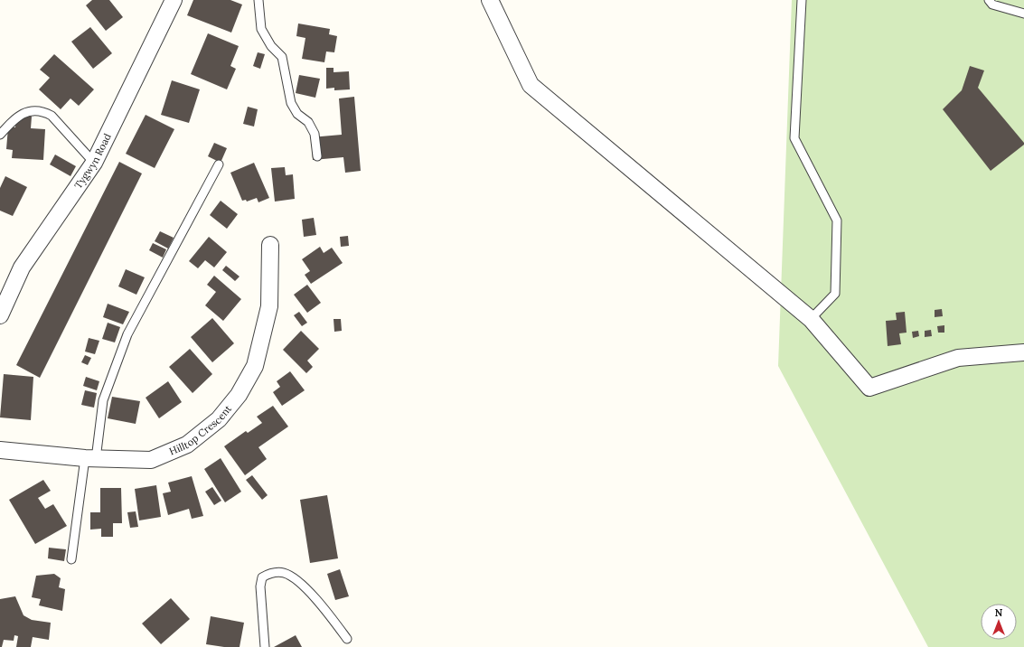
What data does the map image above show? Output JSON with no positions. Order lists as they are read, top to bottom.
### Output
{
  "streets": {
    "street": ["Tygwyn Road", "Hilltop Crescent"]
  },
  "north": "top"
}
